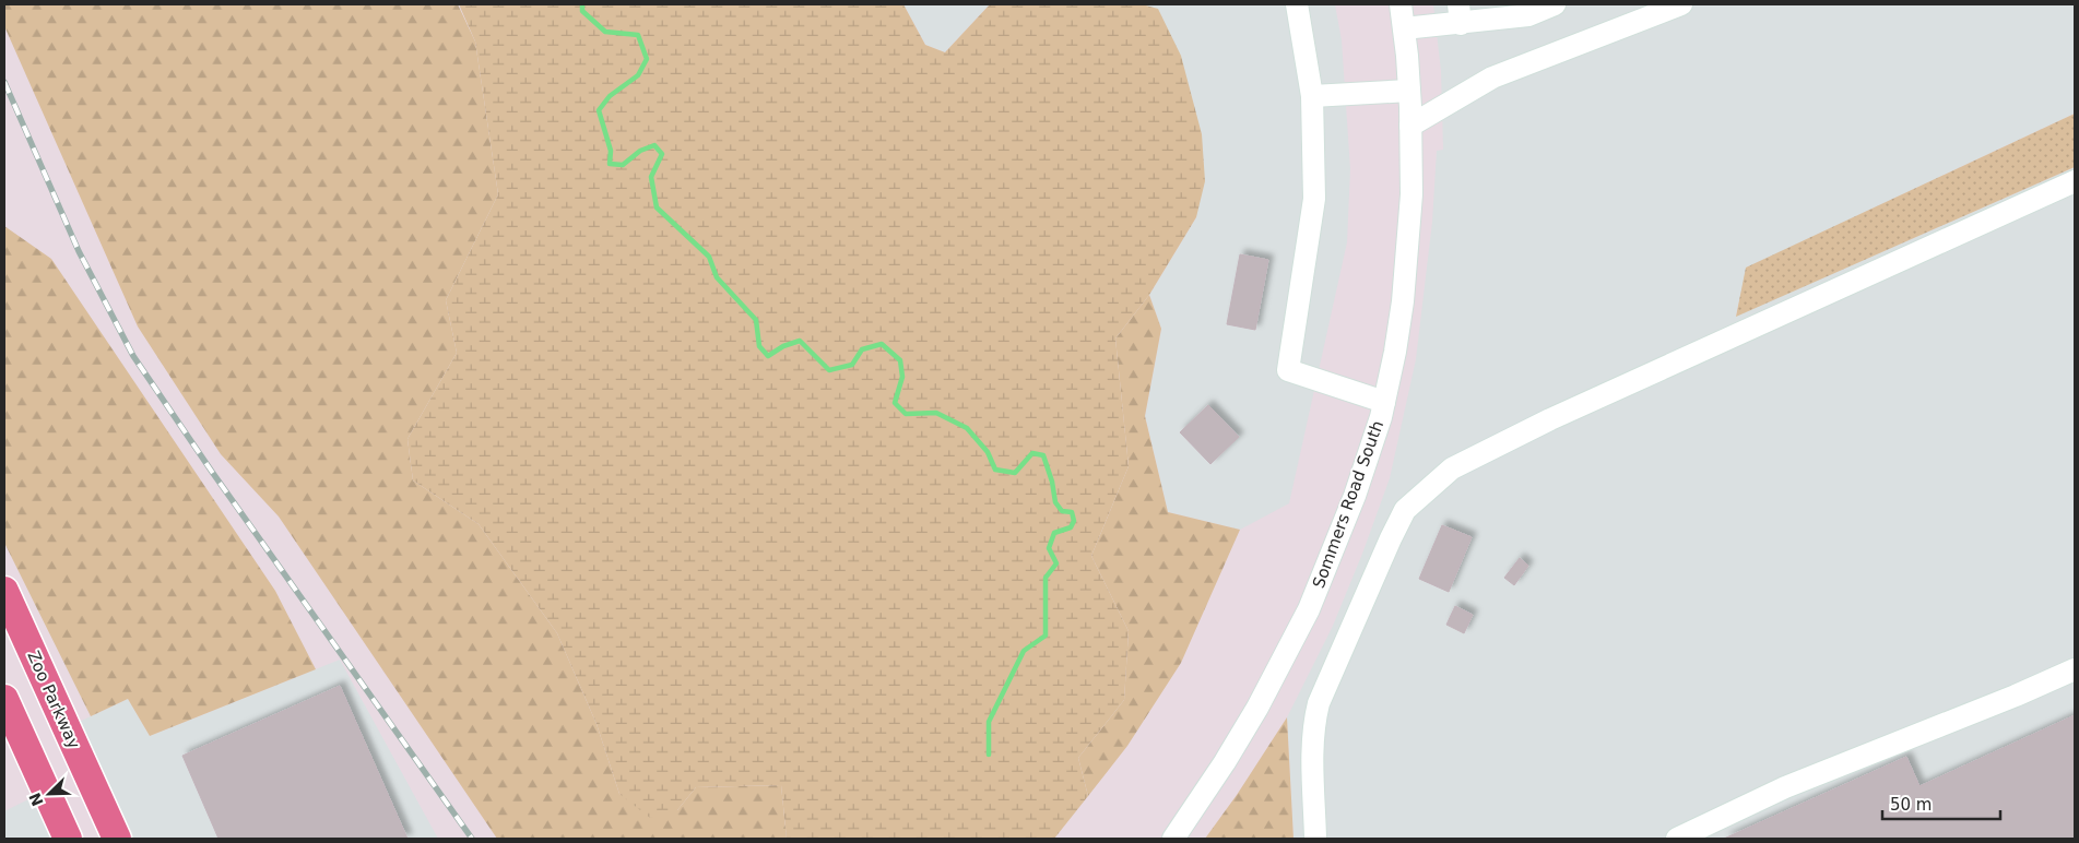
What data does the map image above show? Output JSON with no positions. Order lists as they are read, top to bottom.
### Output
{
  "streets": {
    "main road": ["Zoo Parkway"],
    "street": ["Sommers Road South"]
  },
  "scale_bar": "50 m",
  "north": "bottom left"
}
